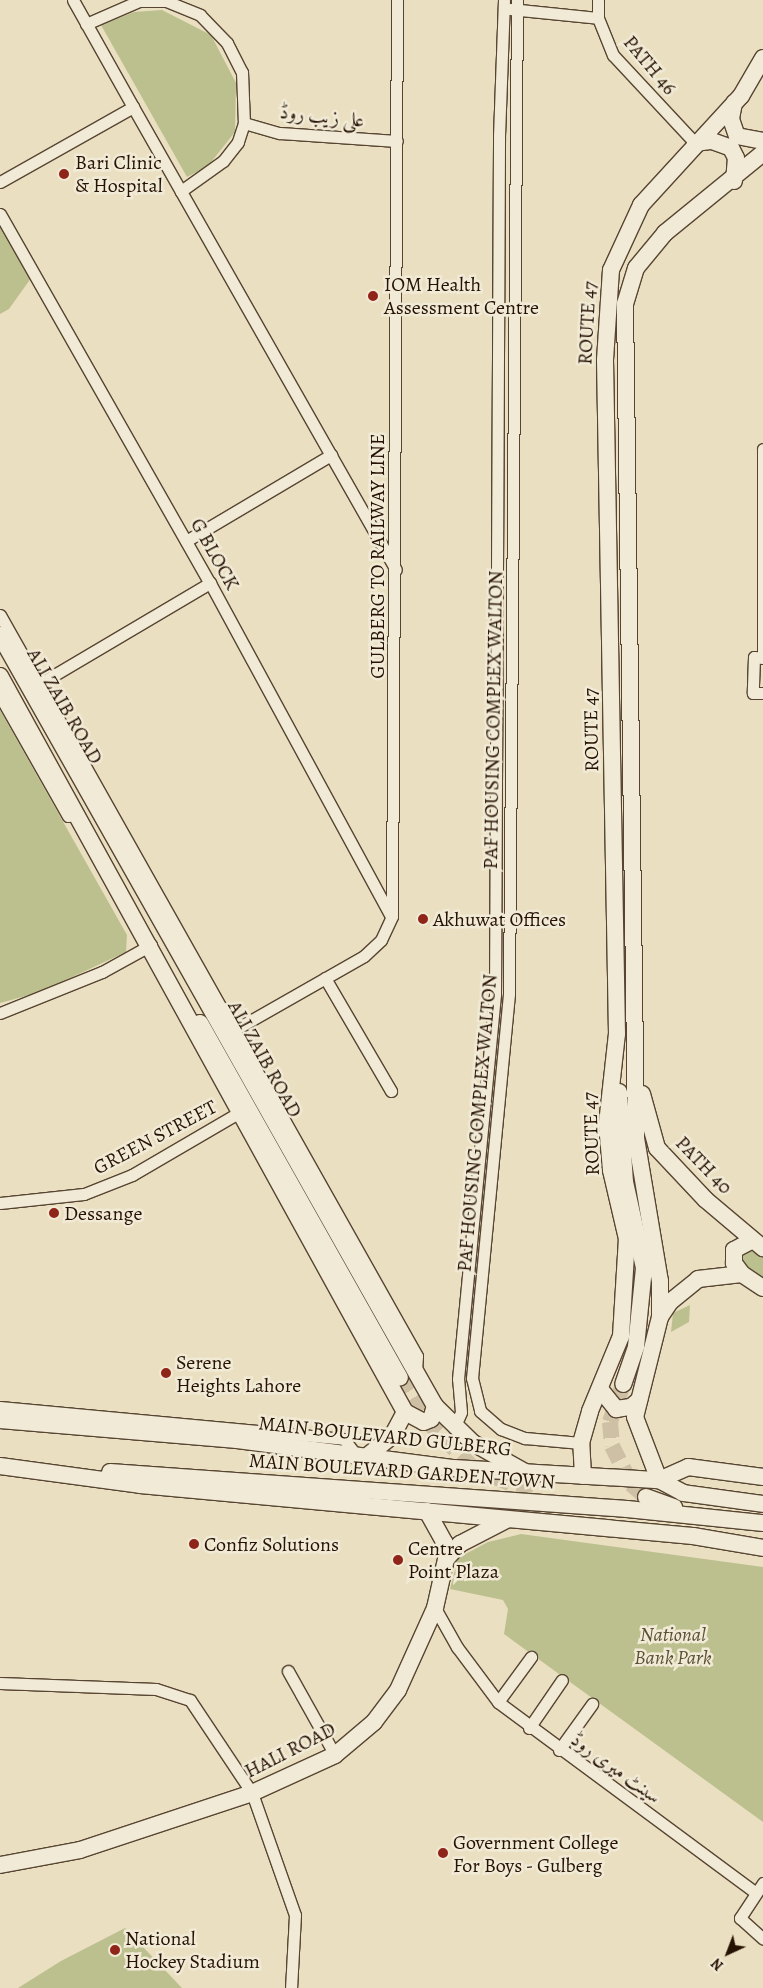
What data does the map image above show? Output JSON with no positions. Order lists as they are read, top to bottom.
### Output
{
  "streets": {
    "main road": [
      "ROUTE 47",
      "ALI ZAIB ROAD",
      "PATH 40",
      "MAIN BOULEVARD GULBERG",
      "MAIN BOULEVARD GARDEN TOWN",
      "HALI ROAD"
    ],
    "street": [
      "PATH 46",
      "علی زیب روڈ",
      "G BLOCK",
      "GULBERG TO RAILWAY LINE",
      "PAF HOUSING COMPLEX WALTON",
      "GREEN STREET",
      "سینٹ میری روڈ"
    ]
  },
  "crossings": [
    ["PATH 46", "ROUTE 47"],
    ["علی زیب روڈ", "GULBERG TO RAILWAY LINE"],
    ["ROUTE 47", "PAF HOUSING COMPLEX WALTON"],
    ["ROUTE 47", "PATH 40"],
    ["ROUTE 47", "MAIN BOULEVARD GULBERG"],
    ["G BLOCK", "GULBERG TO RAILWAY LINE"],
    ["ALI ZAIB ROAD", "PAF HOUSING COMPLEX WALTON"],
    ["ALI ZAIB ROAD", "GREEN STREET"],
    ["ALI ZAIB ROAD", "MAIN BOULEVARD GULBERG"],
    ["HALI ROAD", "سینٹ میری روڈ"]
  ],
  "parks": ["National Bank Park"],
  "places": [
    "Bari Clinic & Hospital",
    "IOM Health Assessment Centre",
    "Akhuwat Offices",
    "Dessange",
    "Serene Heights Lahore",
    "Confiz Solutions",
    "Centre Point Plaza",
    "Government College For Boys - Gulberg",
    "National Hockey Stadium"
  ],
  "north": "bottom left"
}
